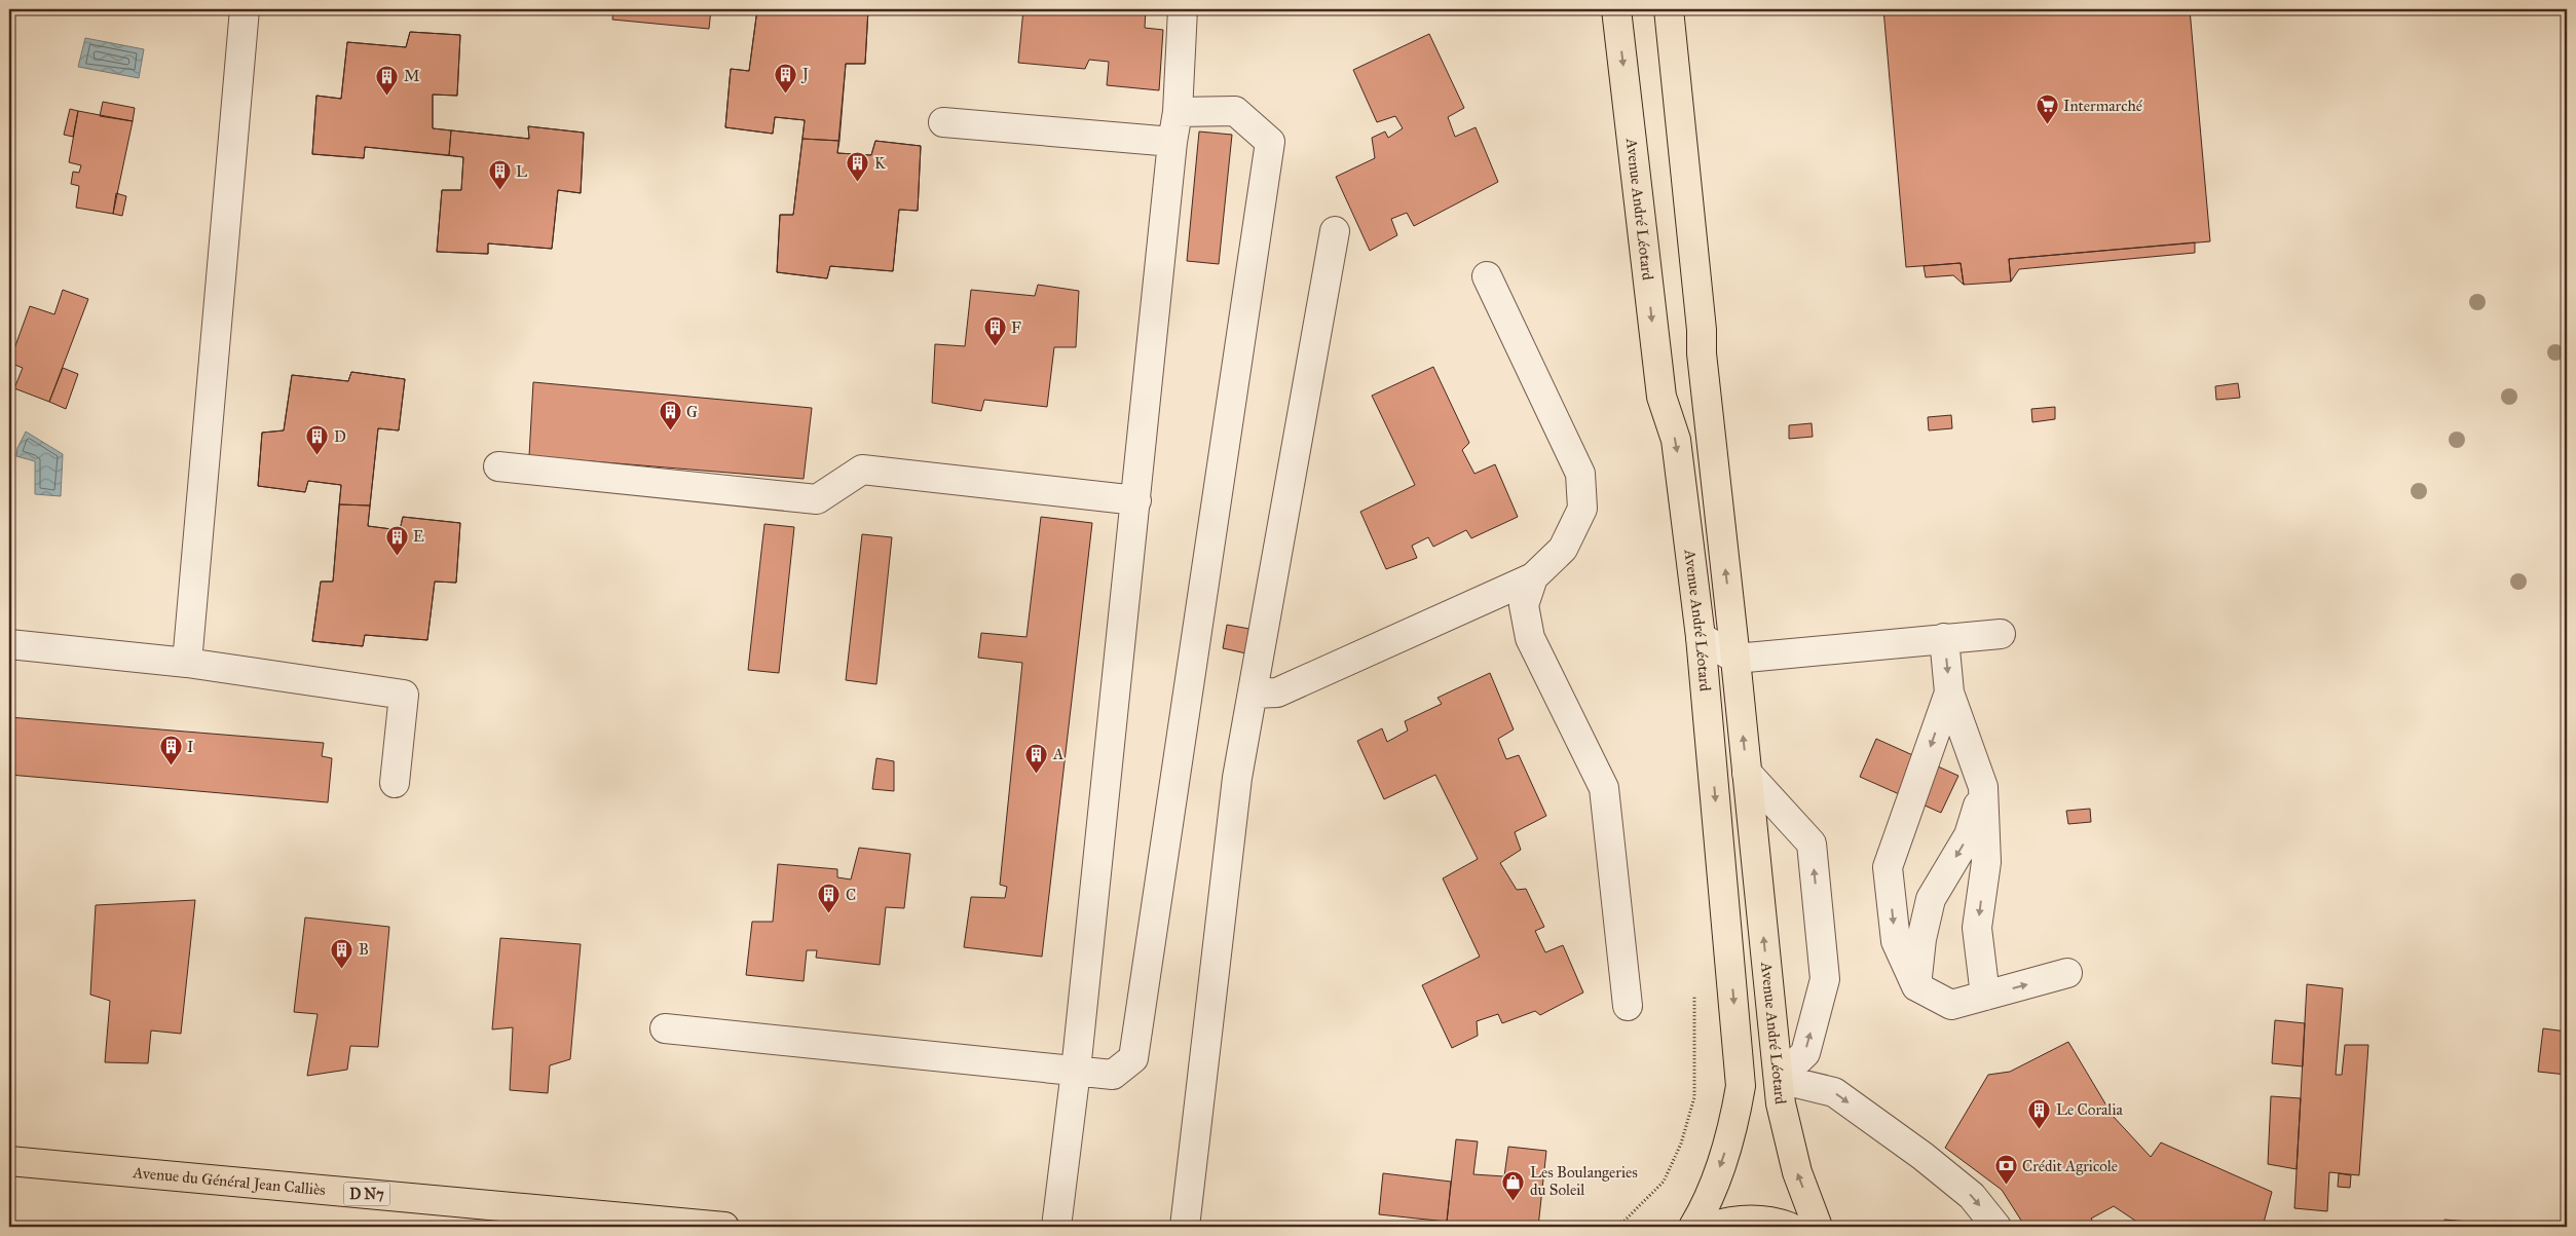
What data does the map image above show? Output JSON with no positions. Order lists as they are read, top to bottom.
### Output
{
  "streets": {
    "main road": ["Avenue André Léotard", "Avenue du Général Jean Calliès", "D N7"]
  },
  "places": {
    "building": [
      "J",
      "M",
      "K",
      "L",
      "F",
      "G",
      "D",
      "E",
      "I",
      "A",
      "C",
      "B",
      "Le Coralia"
    ],
    "supermarket": ["Intermarché"],
    "bank": ["Crédit Agricole"],
    "shop": ["Les Boulangeries du Soleil"]
  }
}
